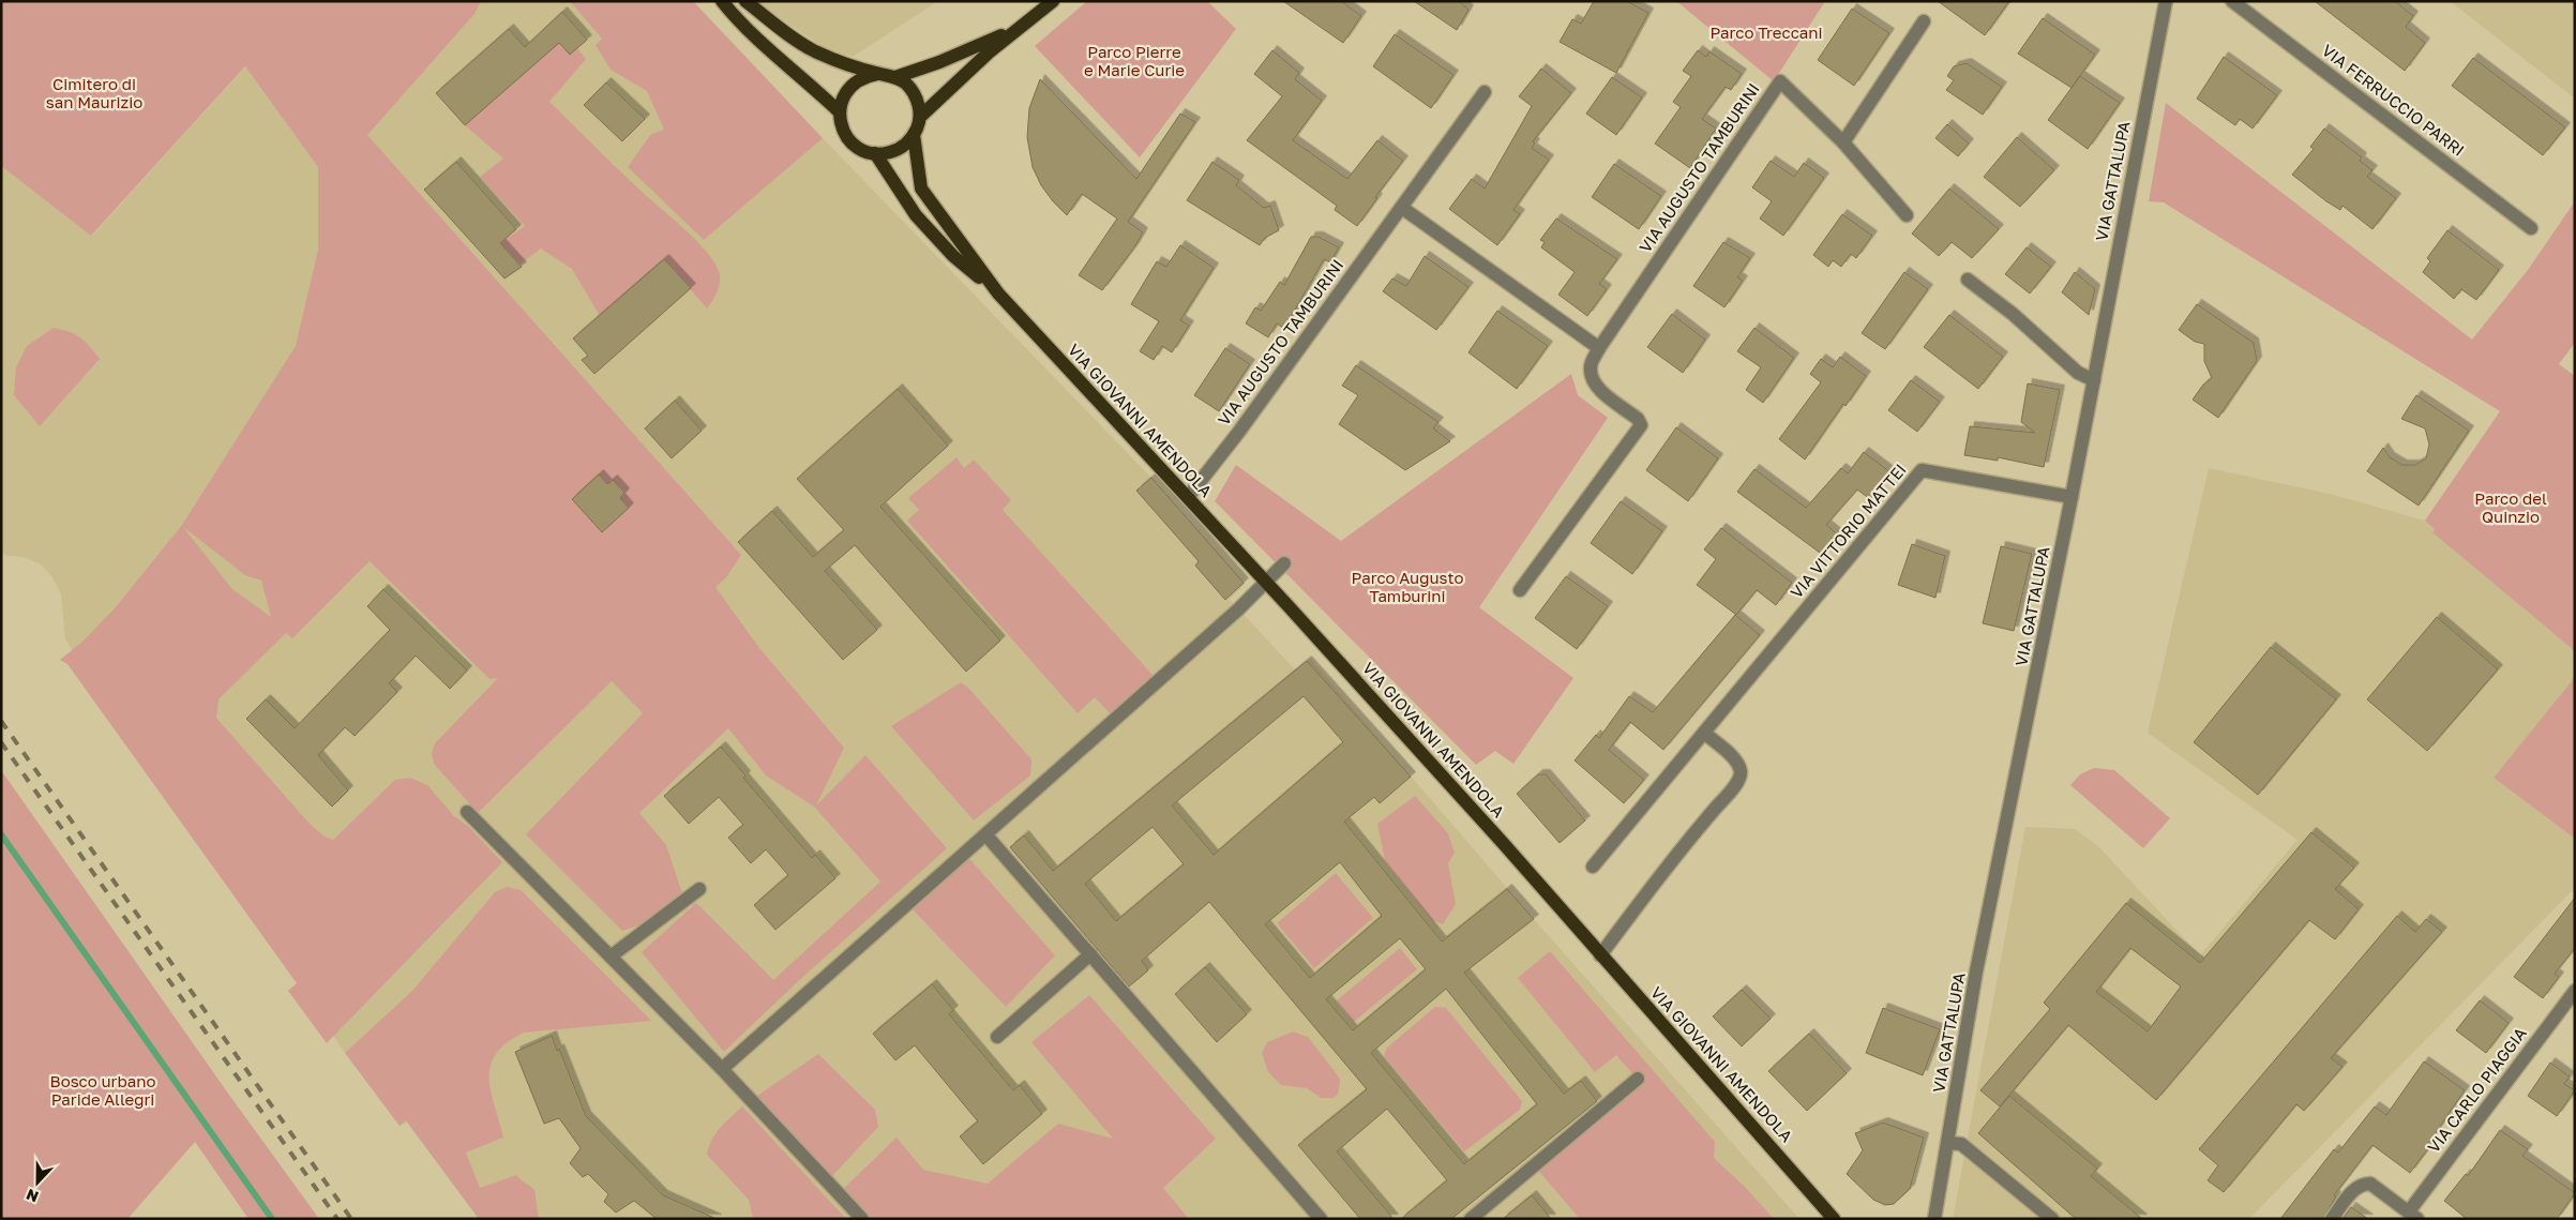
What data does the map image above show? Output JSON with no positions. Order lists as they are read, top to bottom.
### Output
{
  "streets": {
    "main road": ["VIA GIOVANNI AMENDOLA"],
    "street": [
      "VIA FERRUCCIO PARRI",
      "VIA AUGUSTO TAMBURINI",
      "VIA GATTALUPA",
      "VIA VITTORIO MATTEI",
      "VIA CARLO PIAGGIA"
    ]
  },
  "crossings": [
    ["VIA AUGUSTO TAMBURINI", "VIA GIOVANNI AMENDOLA"],
    ["VIA GATTALUPA", "VIA VITTORIO MATTEI"]
  ],
  "parks": [
    "Parco Treccani",
    "Parco Pierre e Marie Curie",
    "Cimitero di san Maurizio",
    "Parco del Quinzio",
    "Parco Augusto Tamburini",
    "Bosco urbano Paride Allegri"
  ],
  "north": "bottom"
}
